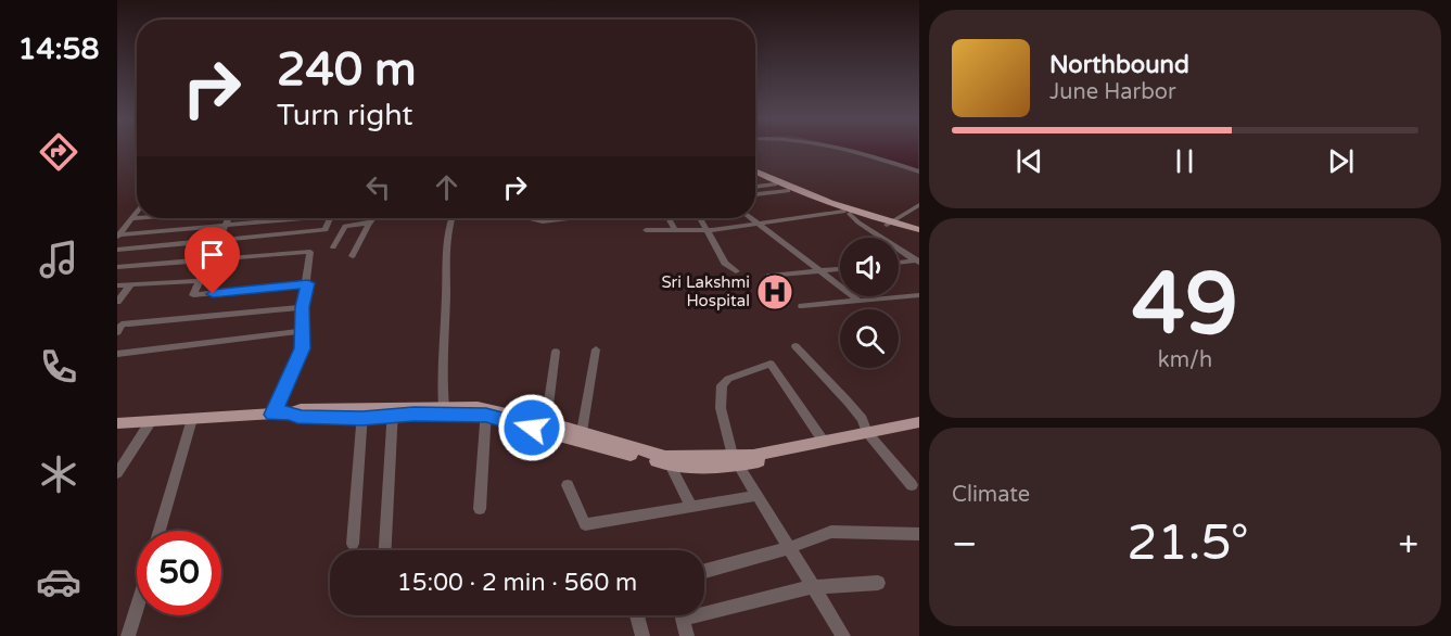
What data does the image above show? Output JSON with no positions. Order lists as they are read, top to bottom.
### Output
{
  "places": {
    "hospital": ["Sri Lakshmi Hospital"]
  },
  "page": {
    "tabs": "14:58",
    "turn": ["240 m", "Turn right"],
    "song": ["Northbound", "June Harbor"],
    "tile": [
      ["49", "km/h"],
      "Climate"
    ],
    "heat": ["−", "21.5°", "+"],
    "limit": "50",
    "trip": "15:00 · 2 min · 560 m"
  }
}
